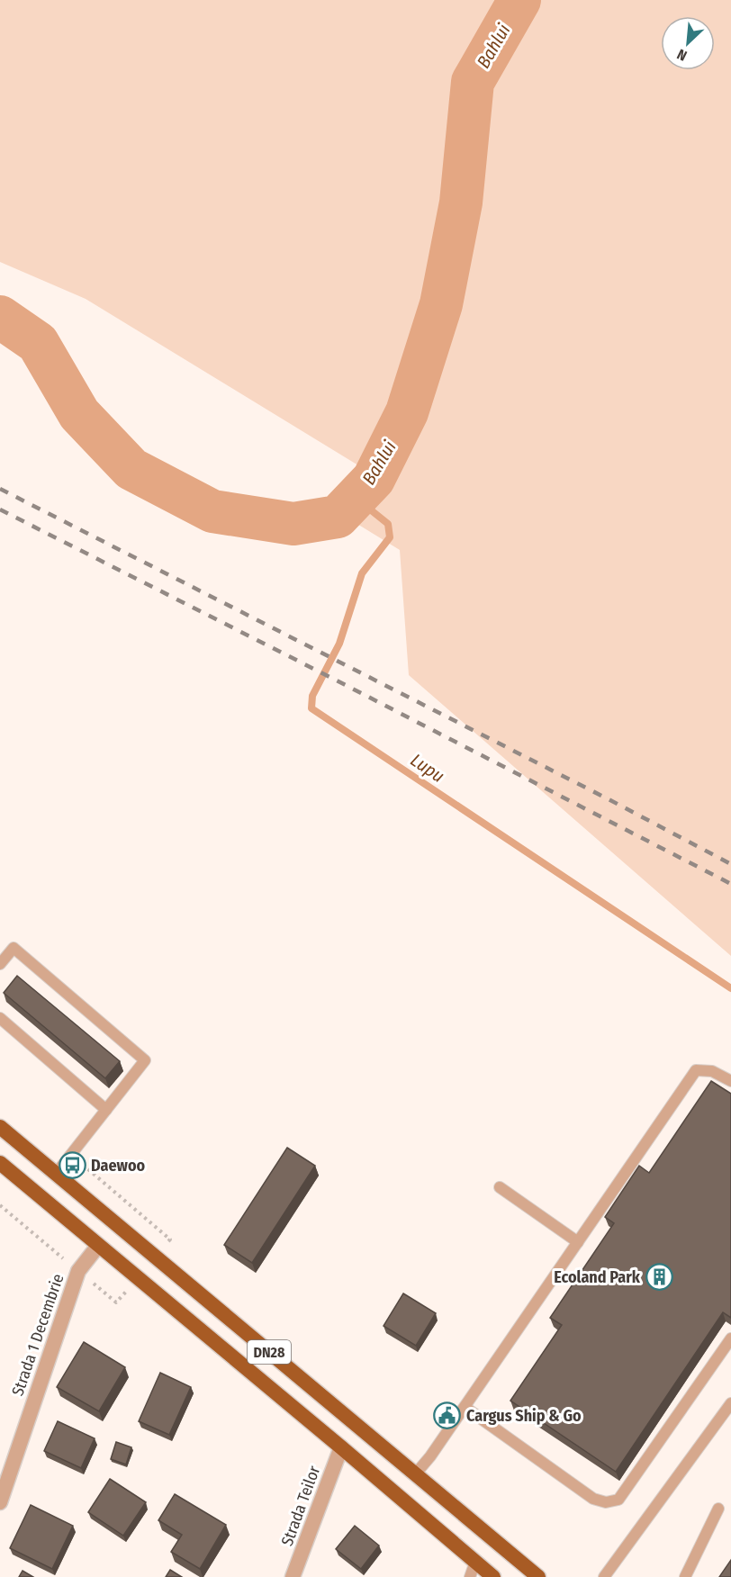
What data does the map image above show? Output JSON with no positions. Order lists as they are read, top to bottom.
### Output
{
  "streets": {
    "highway": ["DN28"],
    "street": ["Strada 1 Decembrie", "Strada Teilor"]
  },
  "crossings": [
    ["Strada 1 Decembrie", "DN28"],
    ["DN28", "Strada Teilor"]
  ],
  "water": ["Bahlui", "Lupu"],
  "places": {
    "bus stop": ["Daewoo"],
    "building": ["Ecoland Park"],
    "public building": ["Cargus Ship & Go"]
  },
  "north": "bottom left"
}
